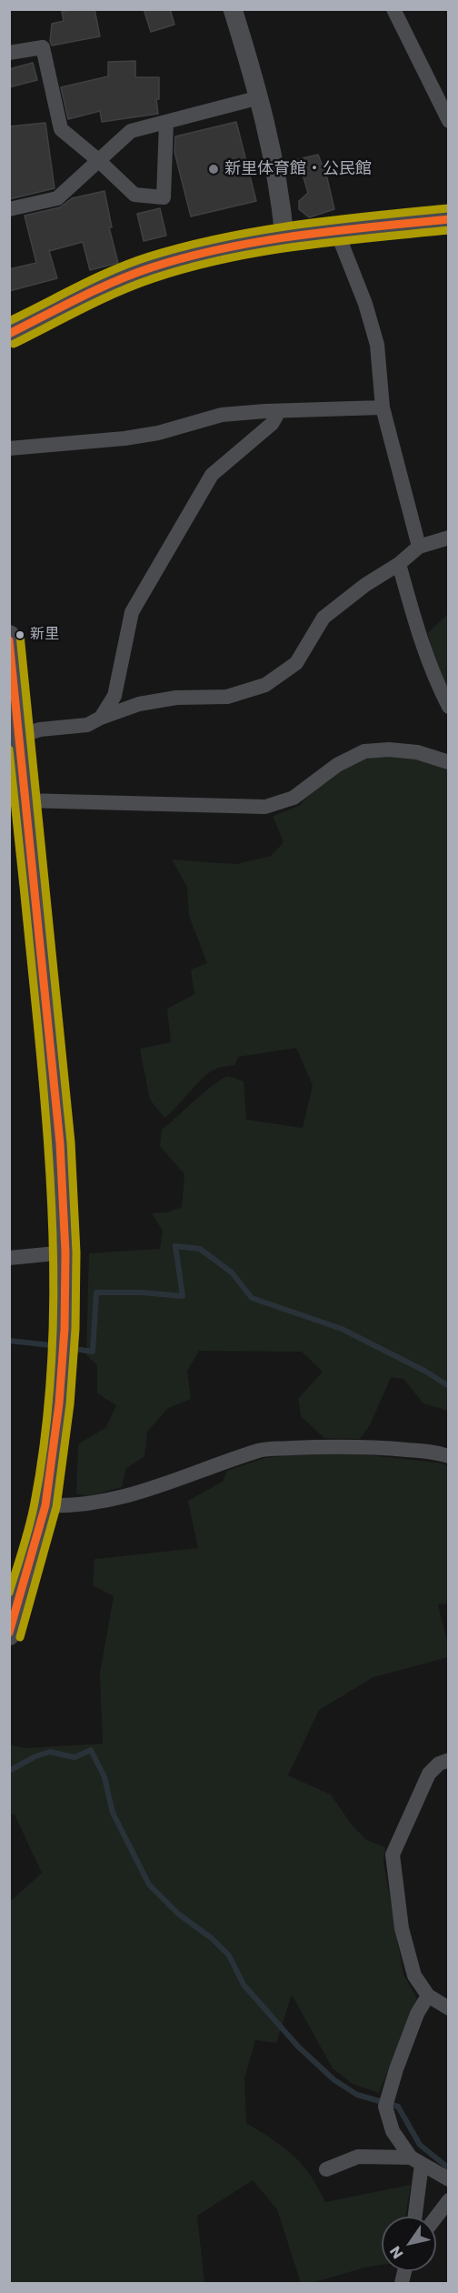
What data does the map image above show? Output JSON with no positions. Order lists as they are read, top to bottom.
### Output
{
  "places": ["新里体育館・公民館", "新里"],
  "north": "bottom left"
}
